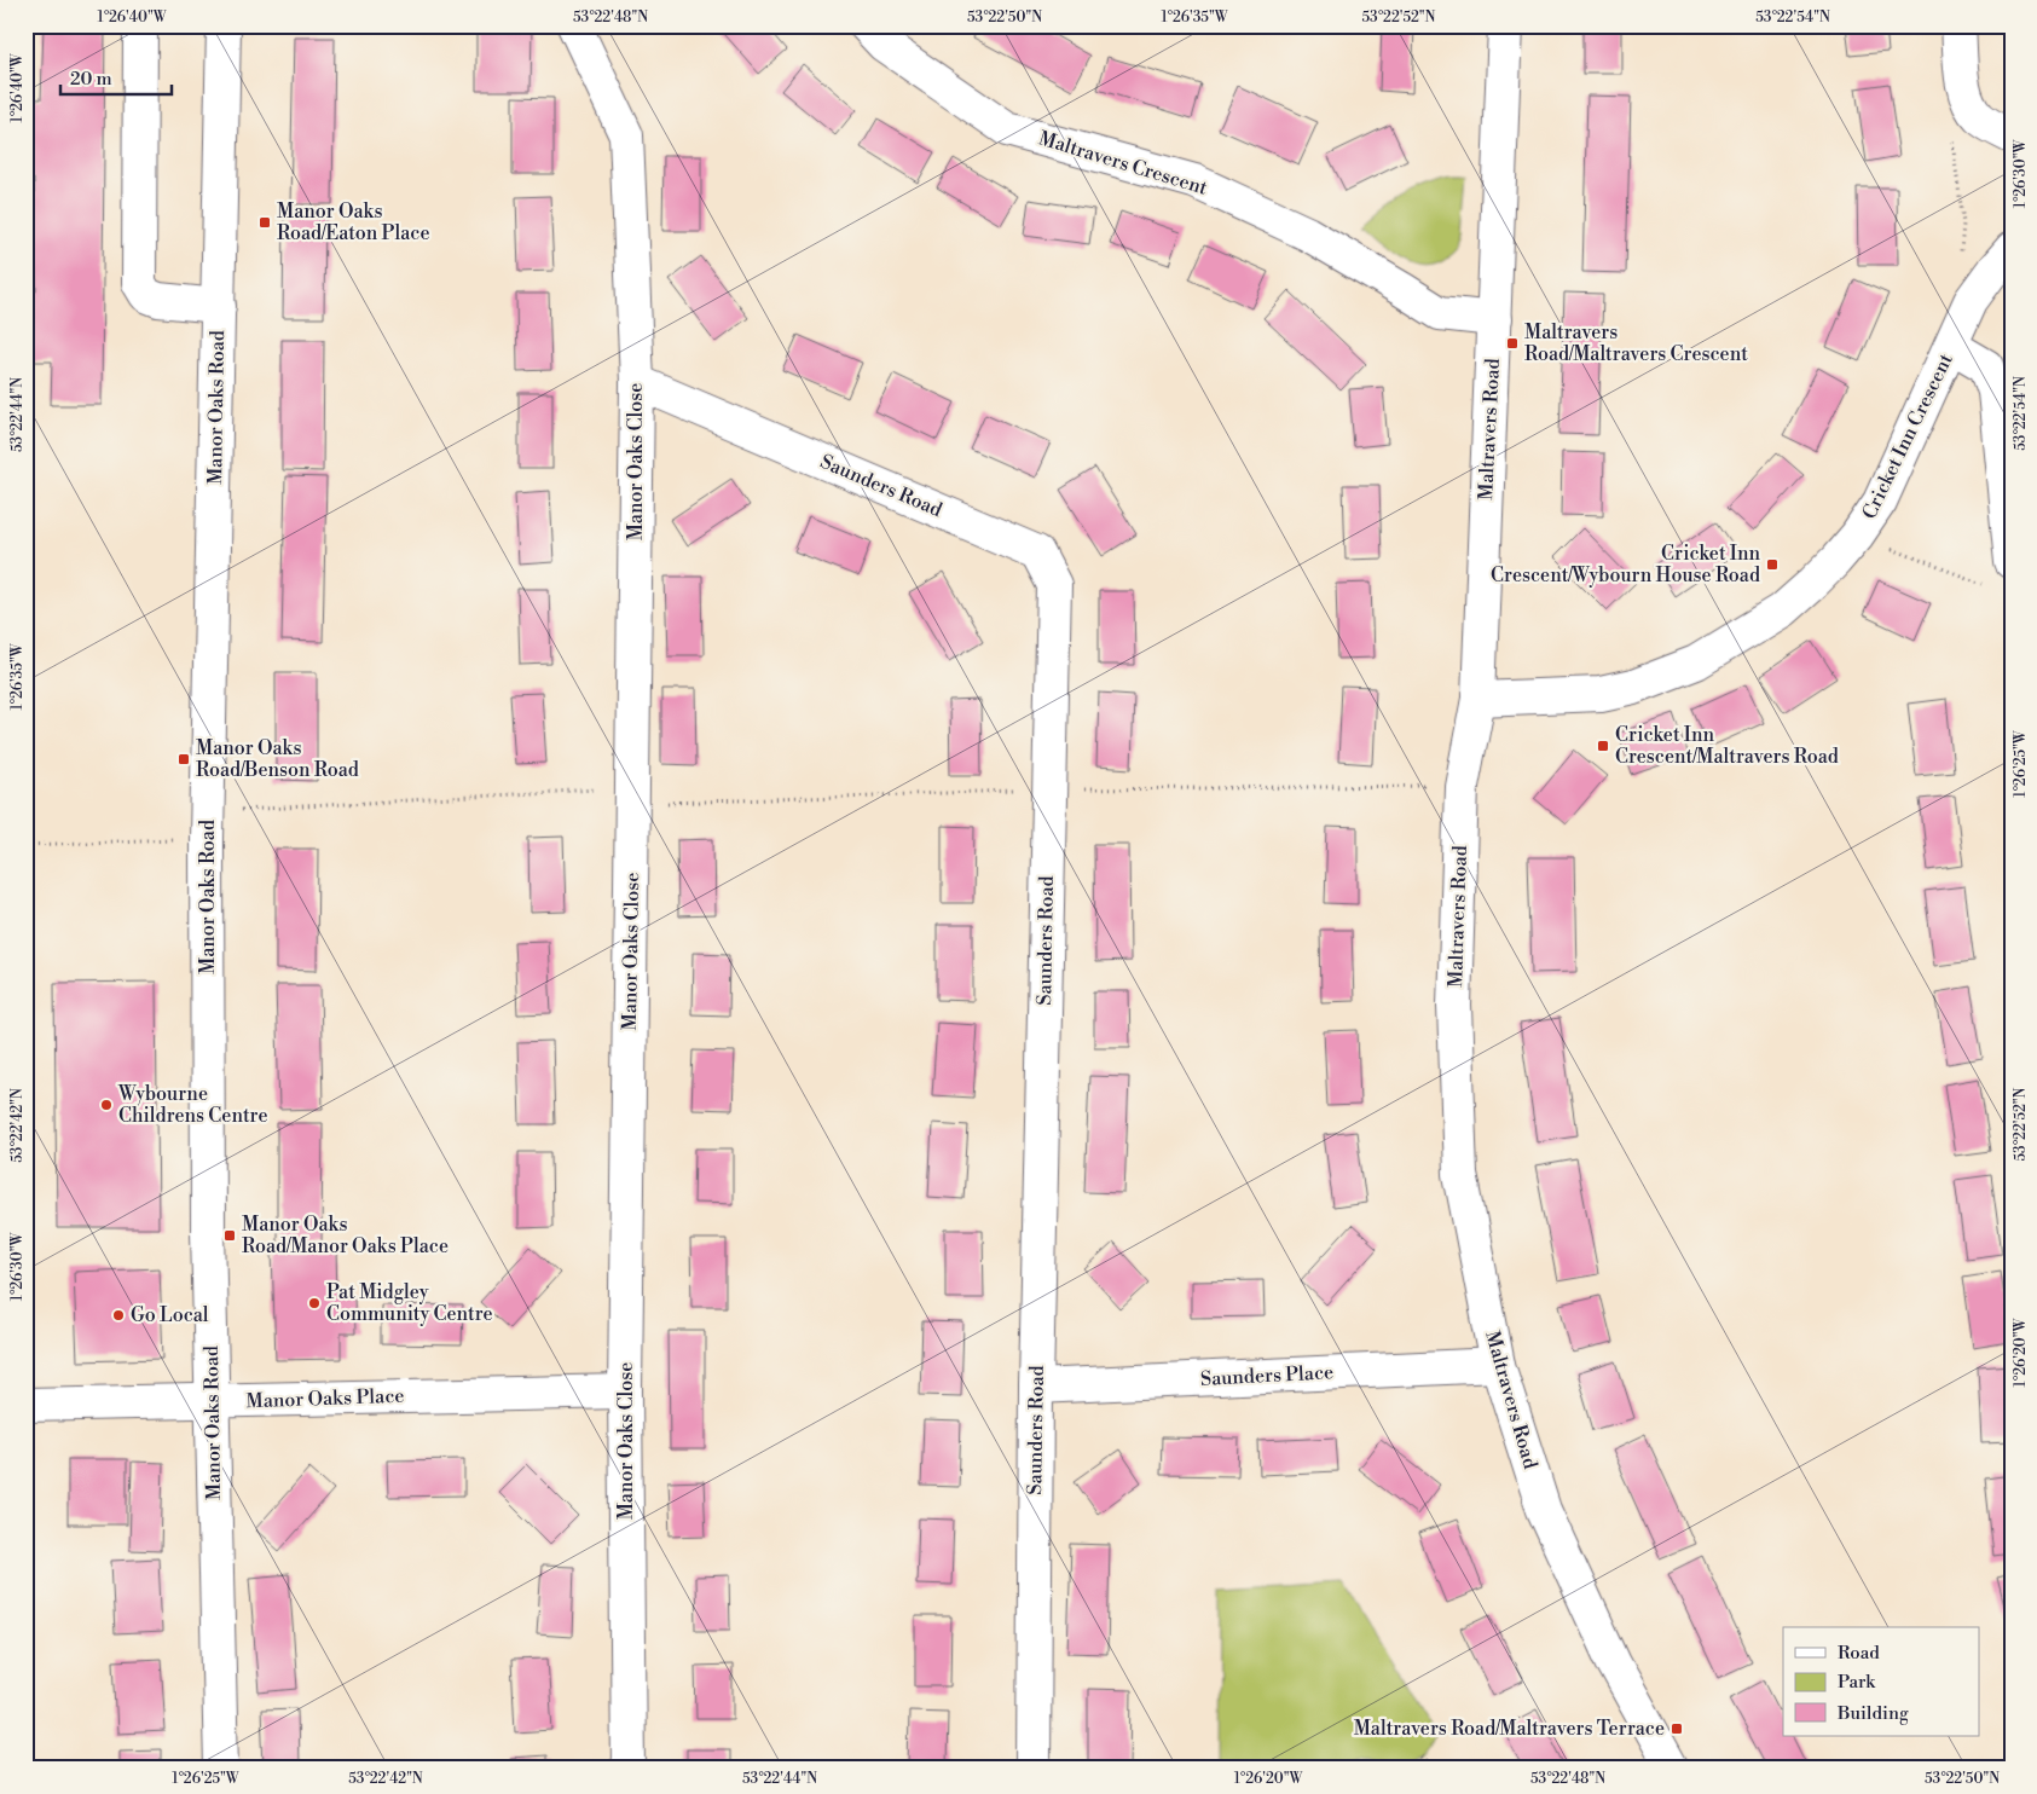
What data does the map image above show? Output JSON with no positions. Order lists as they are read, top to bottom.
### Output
{
  "streets": {
    "street": [
      "Maltravers Crescent",
      "Manor Oaks Road",
      "Maltravers Road",
      "Cricket Inn Crescent",
      "Manor Oaks Close",
      "Saunders Road",
      "Saunders Place",
      "Manor Oaks Place"
    ]
  },
  "crossings": [
    ["Maltravers Crescent", "Maltravers Road"],
    ["Manor Oaks Road", "Manor Oaks Place"],
    ["Maltravers Road", "Cricket Inn Crescent"],
    ["Maltravers Road", "Saunders Place"],
    ["Manor Oaks Close", "Saunders Road"],
    ["Manor Oaks Close", "Manor Oaks Place"],
    ["Saunders Road", "Saunders Place"]
  ],
  "places": {
    "transit": [
      "Manor Oaks Road/Eaton Place",
      "Maltravers Road/Maltravers Crescent",
      "Cricket Inn Crescent/Wybourn House Road",
      "Cricket Inn Crescent/Maltravers Road",
      "Manor Oaks Road/Benson Road",
      "Manor Oaks Road/Manor Oaks Place",
      "Maltravers Road/Maltravers Terrace"
    ],
    "other": ["Wybourne Childrens Centre", "Pat Midgley Community Centre", "Go Local"]
  },
  "legend": ["Road", "Park", "Building"],
  "scale_bar": "20 m",
  "coordinates": [
    "1°26'40\"W",
    "53°22'48\"N",
    "53°22'50\"N",
    "1°26'35\"W",
    "53°22'52\"N",
    "53°22'54\"N",
    "1°26'30\"W",
    "53°22'44\"N",
    "1°26'25\"W",
    "53°22'42\"N",
    "1°26'20\"W"
  ]
}
